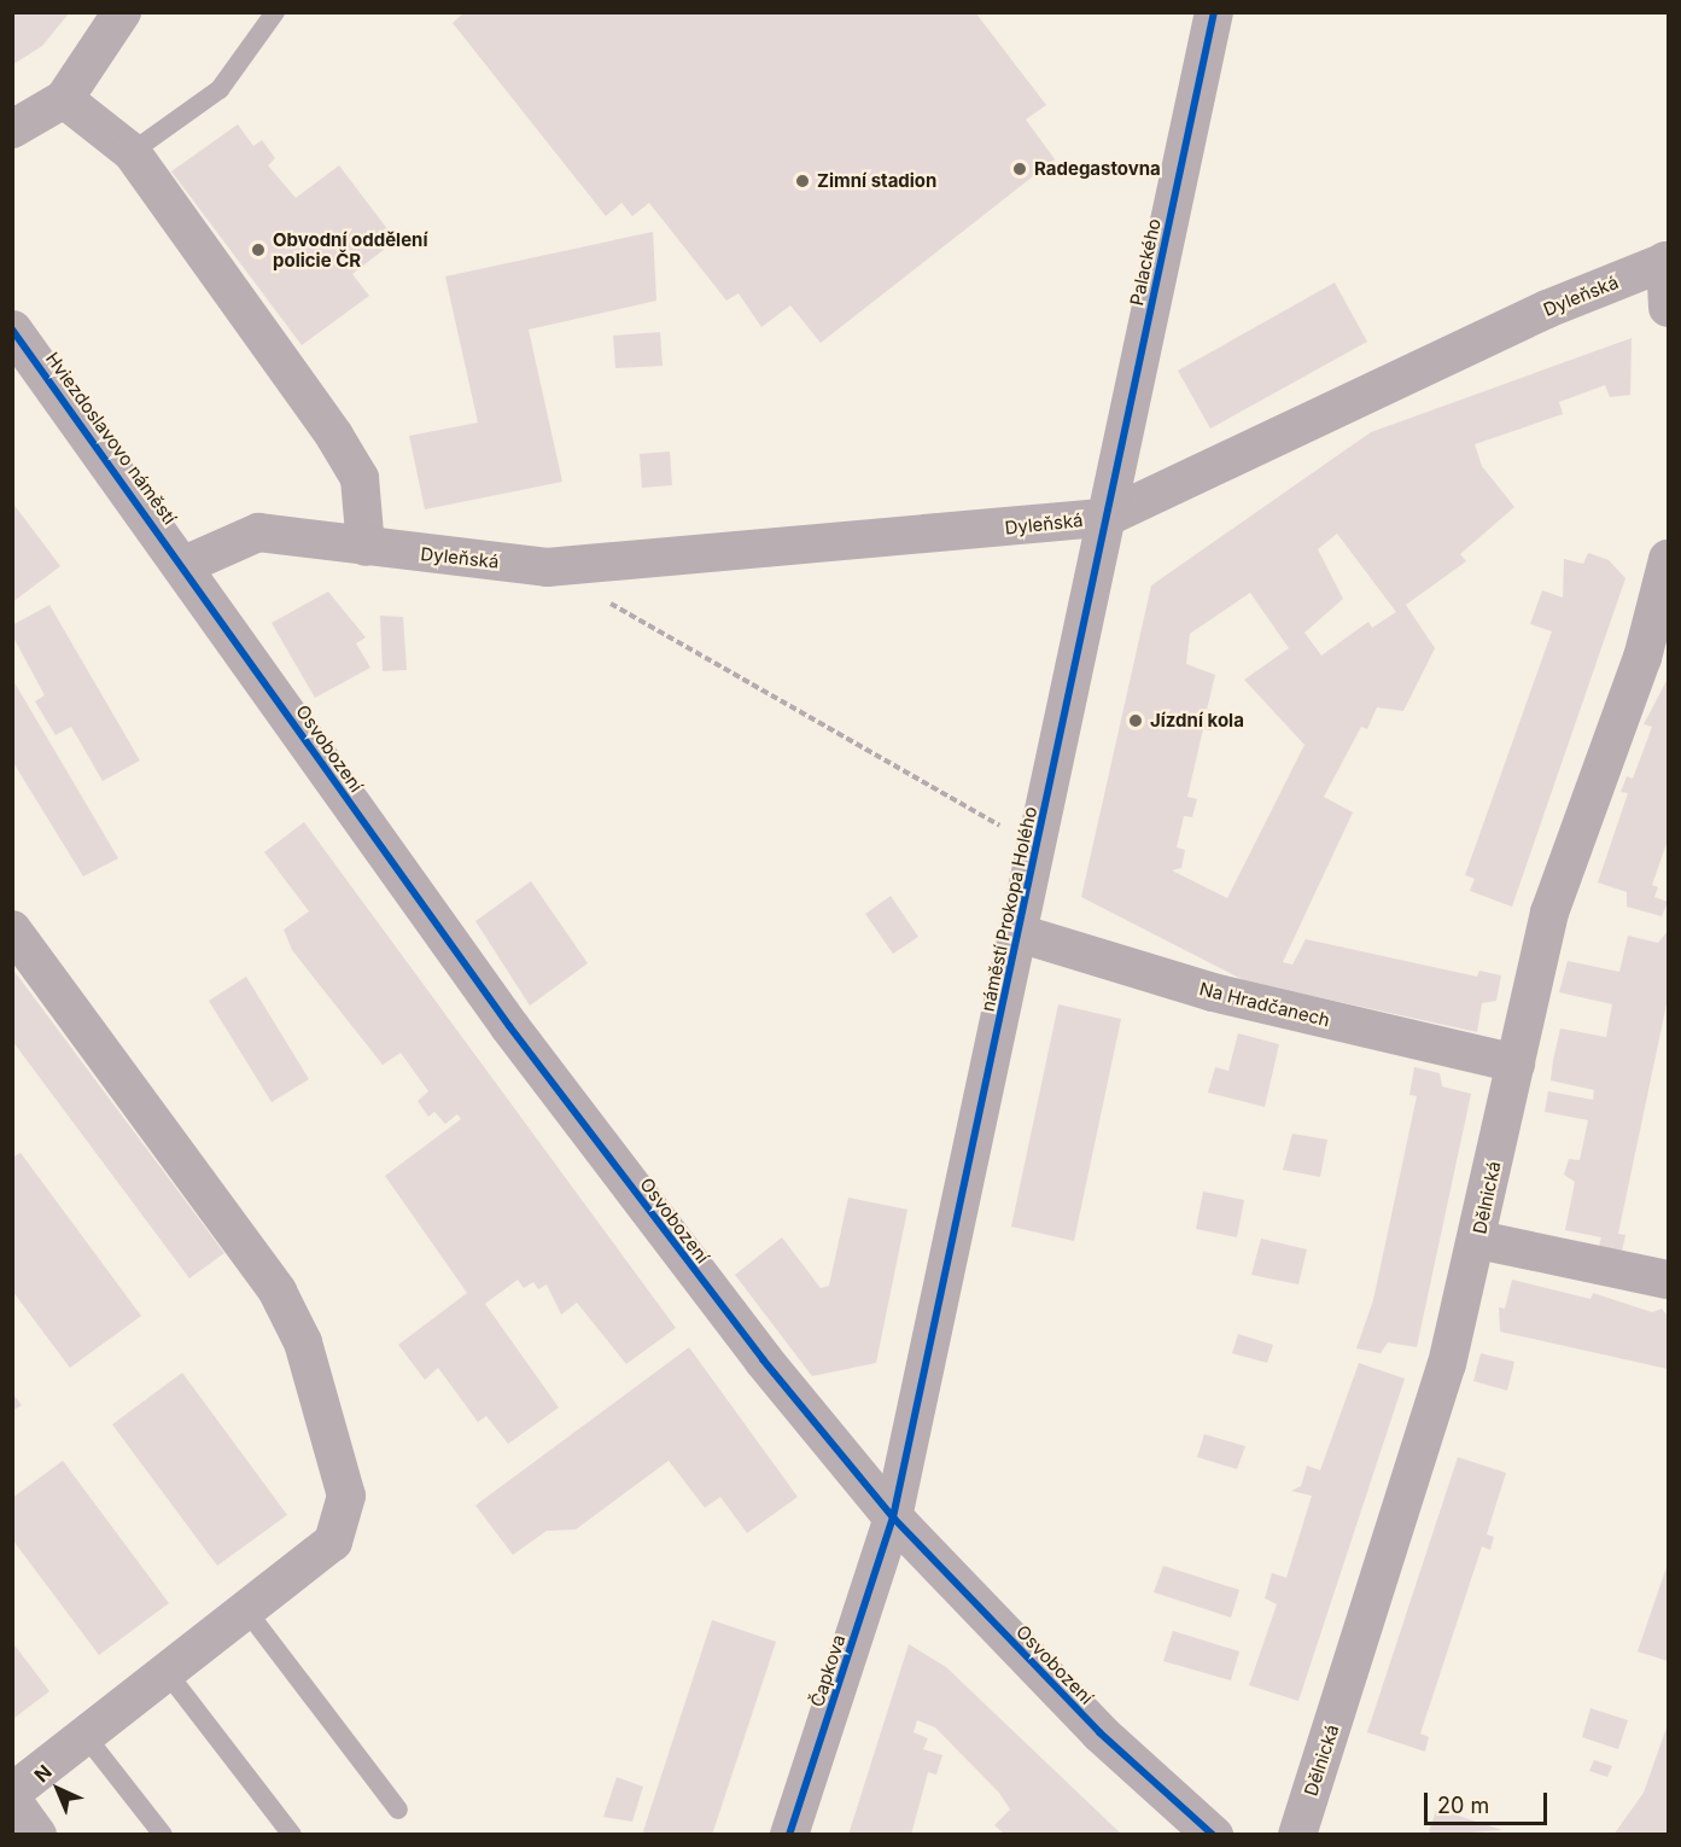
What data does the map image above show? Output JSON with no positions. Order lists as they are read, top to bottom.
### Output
{
  "streets": {
    "street": [
      "Palackého",
      "Dyleňská",
      "Hviezdoslavovo náměstí",
      "Osvobození",
      "náměstí Prokopa Holého",
      "Na Hradčanech",
      "Dělnická",
      "Čapkova"
    ]
  },
  "crossings": [
    ["Palackého", "Dyleňská"],
    ["Palackého", "náměstí Prokopa Holého"],
    ["Dyleňská", "náměstí Prokopa Holého"],
    ["Hviezdoslavovo náměstí", "Osvobození"],
    ["Osvobození", "náměstí Prokopa Holého"],
    ["Osvobození", "Čapkova"],
    ["náměstí Prokopa Holého", "Na Hradčanech"],
    ["náměstí Prokopa Holého", "Čapkova"],
    ["Na Hradčanech", "Dělnická"]
  ],
  "places": [
    "Radegastovna",
    "Zimní stadion",
    "Obvodní oddělení policie ČR",
    "Jízdní kola"
  ],
  "scale_bar": "20 m",
  "north": "top left"
}
